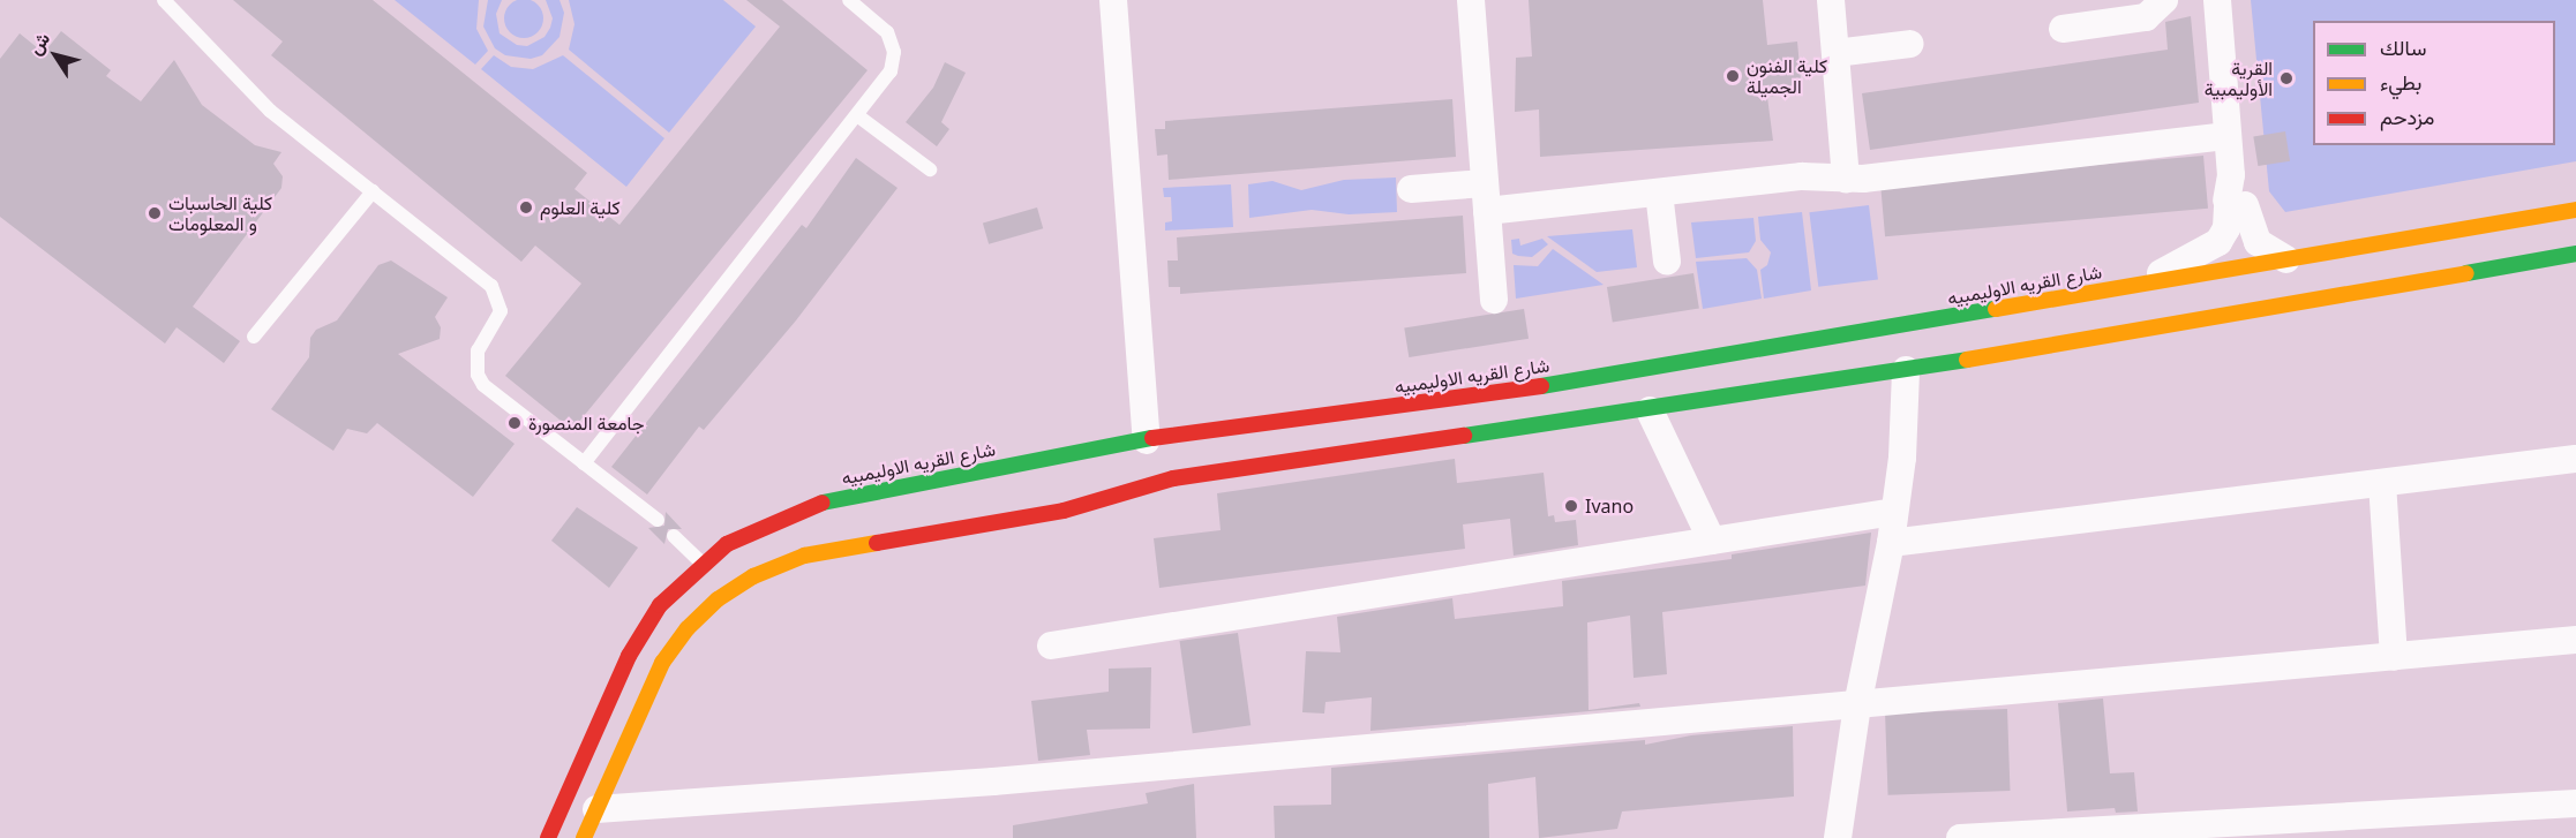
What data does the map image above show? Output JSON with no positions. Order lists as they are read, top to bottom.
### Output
{
  "streets": {
    "main road": ["شارع القريه الاوليمبيه"]
  },
  "places": [
    "كلية الفنون الجميلة",
    "القرية الأوليمبية",
    "كلية العلوم",
    "كلية الحاسبات و المعلومات",
    "جامعة المنصورة",
    "Ivano"
  ],
  "legend": ["سالك", "بطيء", "مزدحم"],
  "north": "top left"
}
